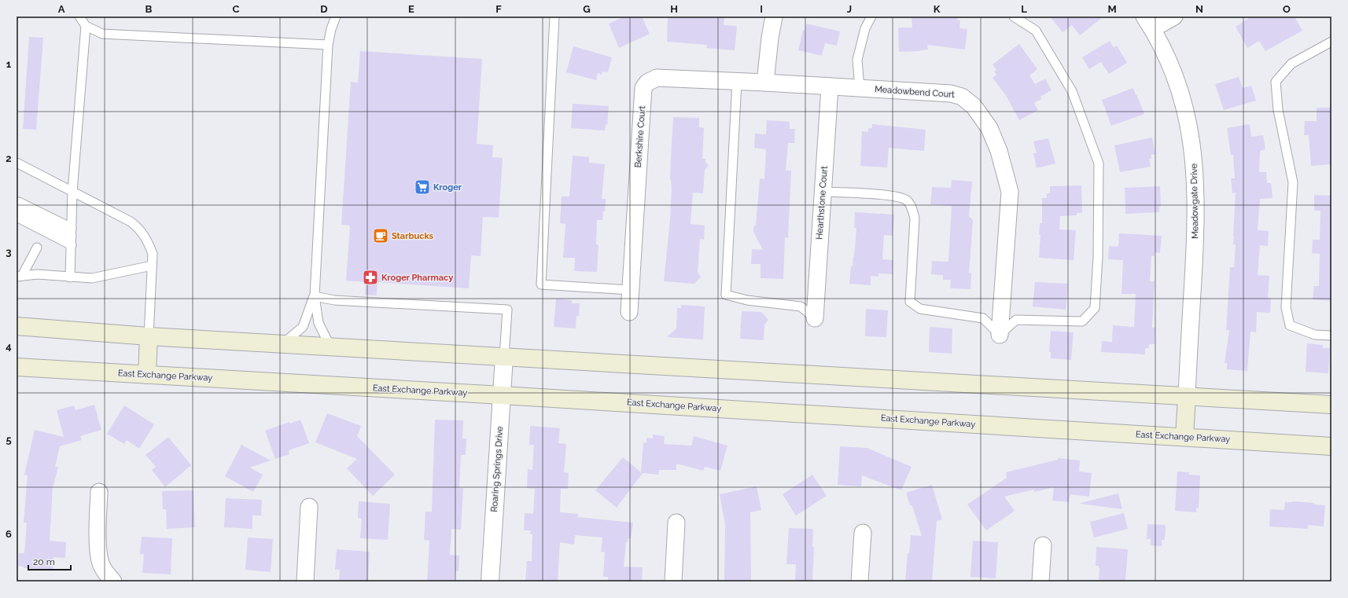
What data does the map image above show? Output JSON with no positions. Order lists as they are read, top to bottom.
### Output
{
  "streets": {
    "main road": ["East Exchange Parkway"],
    "street": [
      "Meadowbend Court",
      "Berkshire Court",
      "Meadowgate Drive",
      "Hearthstone Court",
      "Roaring Springs Drive"
    ]
  },
  "crossings": [
    ["Meadowbend Court", "Berkshire Court"],
    ["Meadowbend Court", "Hearthstone Court"],
    ["East Exchange Parkway", "Roaring Springs Drive"]
  ],
  "places": {
    "supermarket": ["Kroger"],
    "cafe": ["Starbucks"],
    "pharmacy": ["Kroger Pharmacy"]
  },
  "scale_bar": "20 m",
  "grid": {
    "columns": [
      "A",
      "B",
      "C",
      "D",
      "E",
      "F",
      "G",
      "H",
      "I",
      "J",
      "K",
      "L",
      "M",
      "N",
      "O"
    ],
    "rows": [
      "1",
      "2",
      "3",
      "4",
      "5",
      "6"
    ]
  }
}
